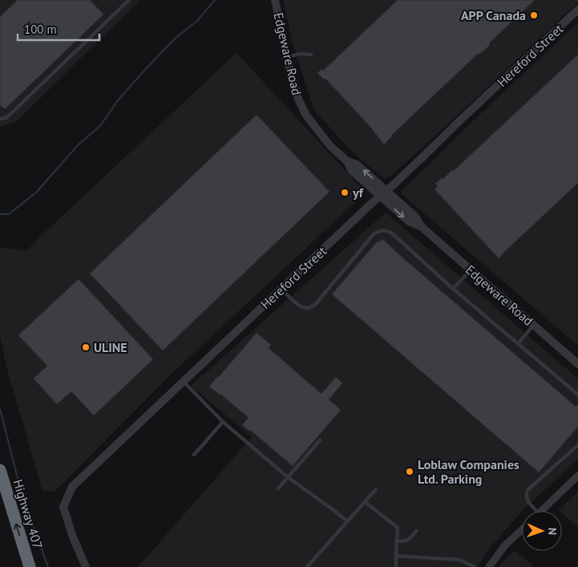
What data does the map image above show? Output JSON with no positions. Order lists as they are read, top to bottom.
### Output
{
  "streets": {
    "highway": ["Highway 407"],
    "street": ["Edgeware Road", "Hereford Street"]
  },
  "crossings": [
    ["Edgeware Road", "Hereford Street"]
  ],
  "one_way": ["Highway 407"],
  "places": [
    "APP Canada",
    "yf",
    "ULINE",
    "Loblaw Companies Ltd. Parking"
  ],
  "scale_bar": "100 m",
  "north": "right"
}
